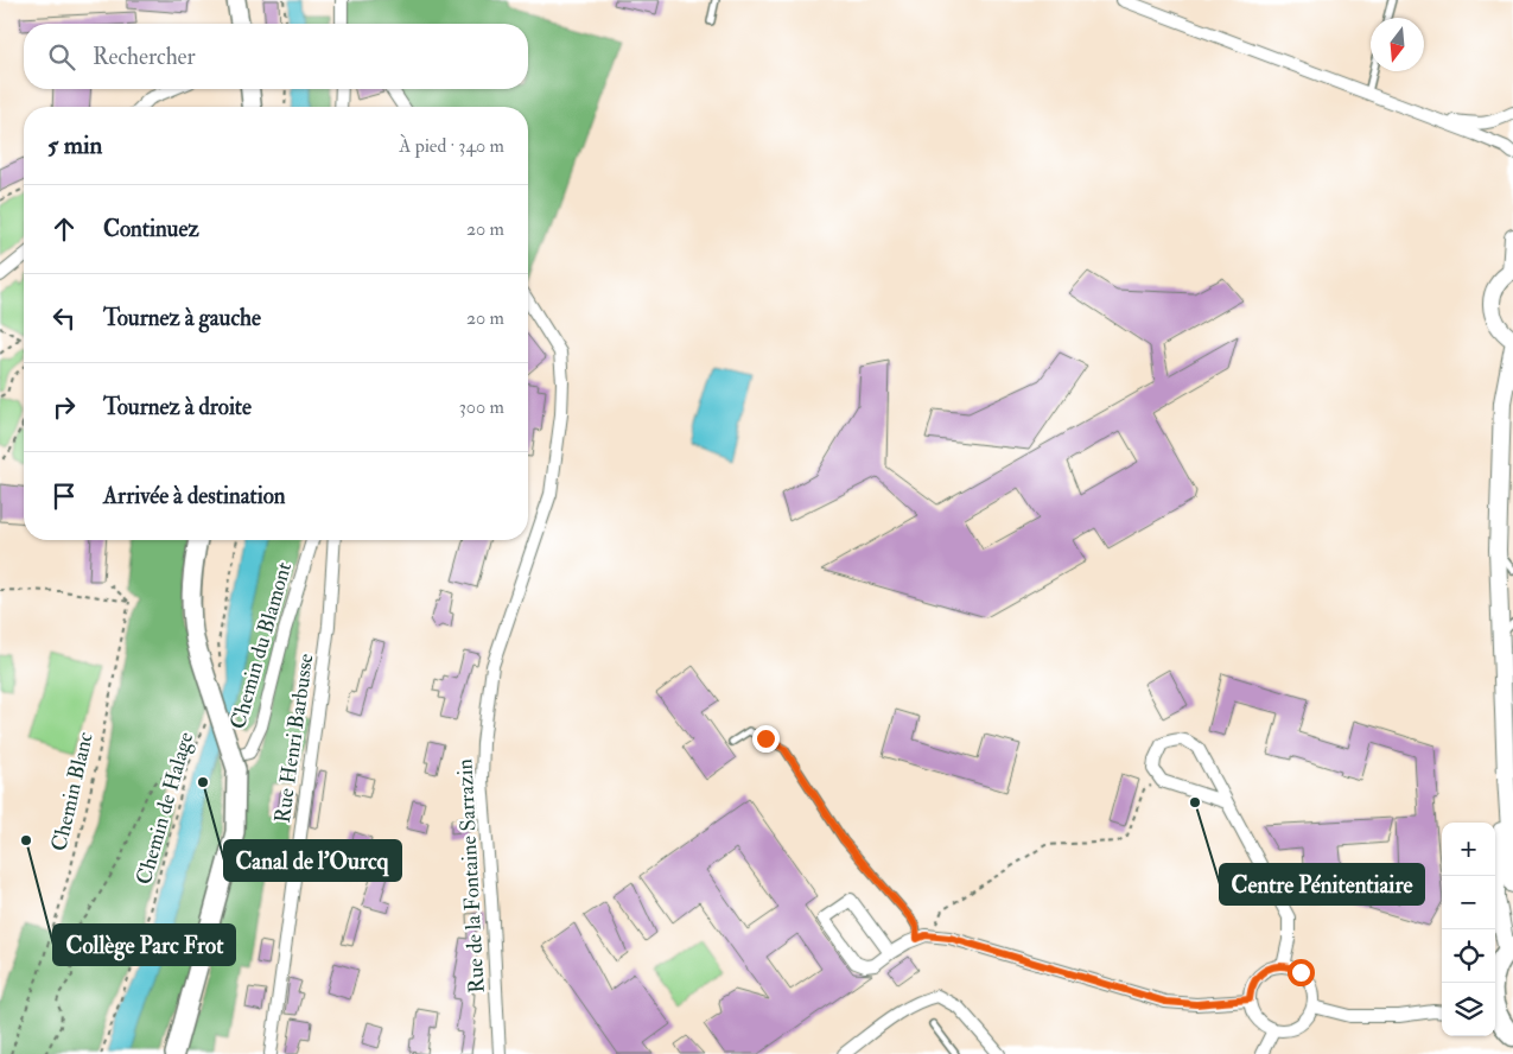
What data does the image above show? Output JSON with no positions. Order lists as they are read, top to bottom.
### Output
{
  "streets": {
    "street": ["Chemin du Blamont", "Rue Henri Barbusse", "Rue de la Fontaine Sarrazin"],
    "path": ["Chemin Blanc", "Chemin de Halage"]
  },
  "places": ["Canal de l'Ourcq", "Centre Pénitentiaire", "Collège Parc Frot"],
  "north": "bottom",
  "page": {
    "search": "Rechercher",
    "heading": ["5 min", "À pied · 340 m"],
    "list": [
      ["Continuez", "20 m"],
      ["Tournez à gauche", "20 m"],
      ["Tournez à droite", "300 m"],
      "Arrivée à destination"
    ],
    "map_buttons": ["+", "−"]
  }
}
